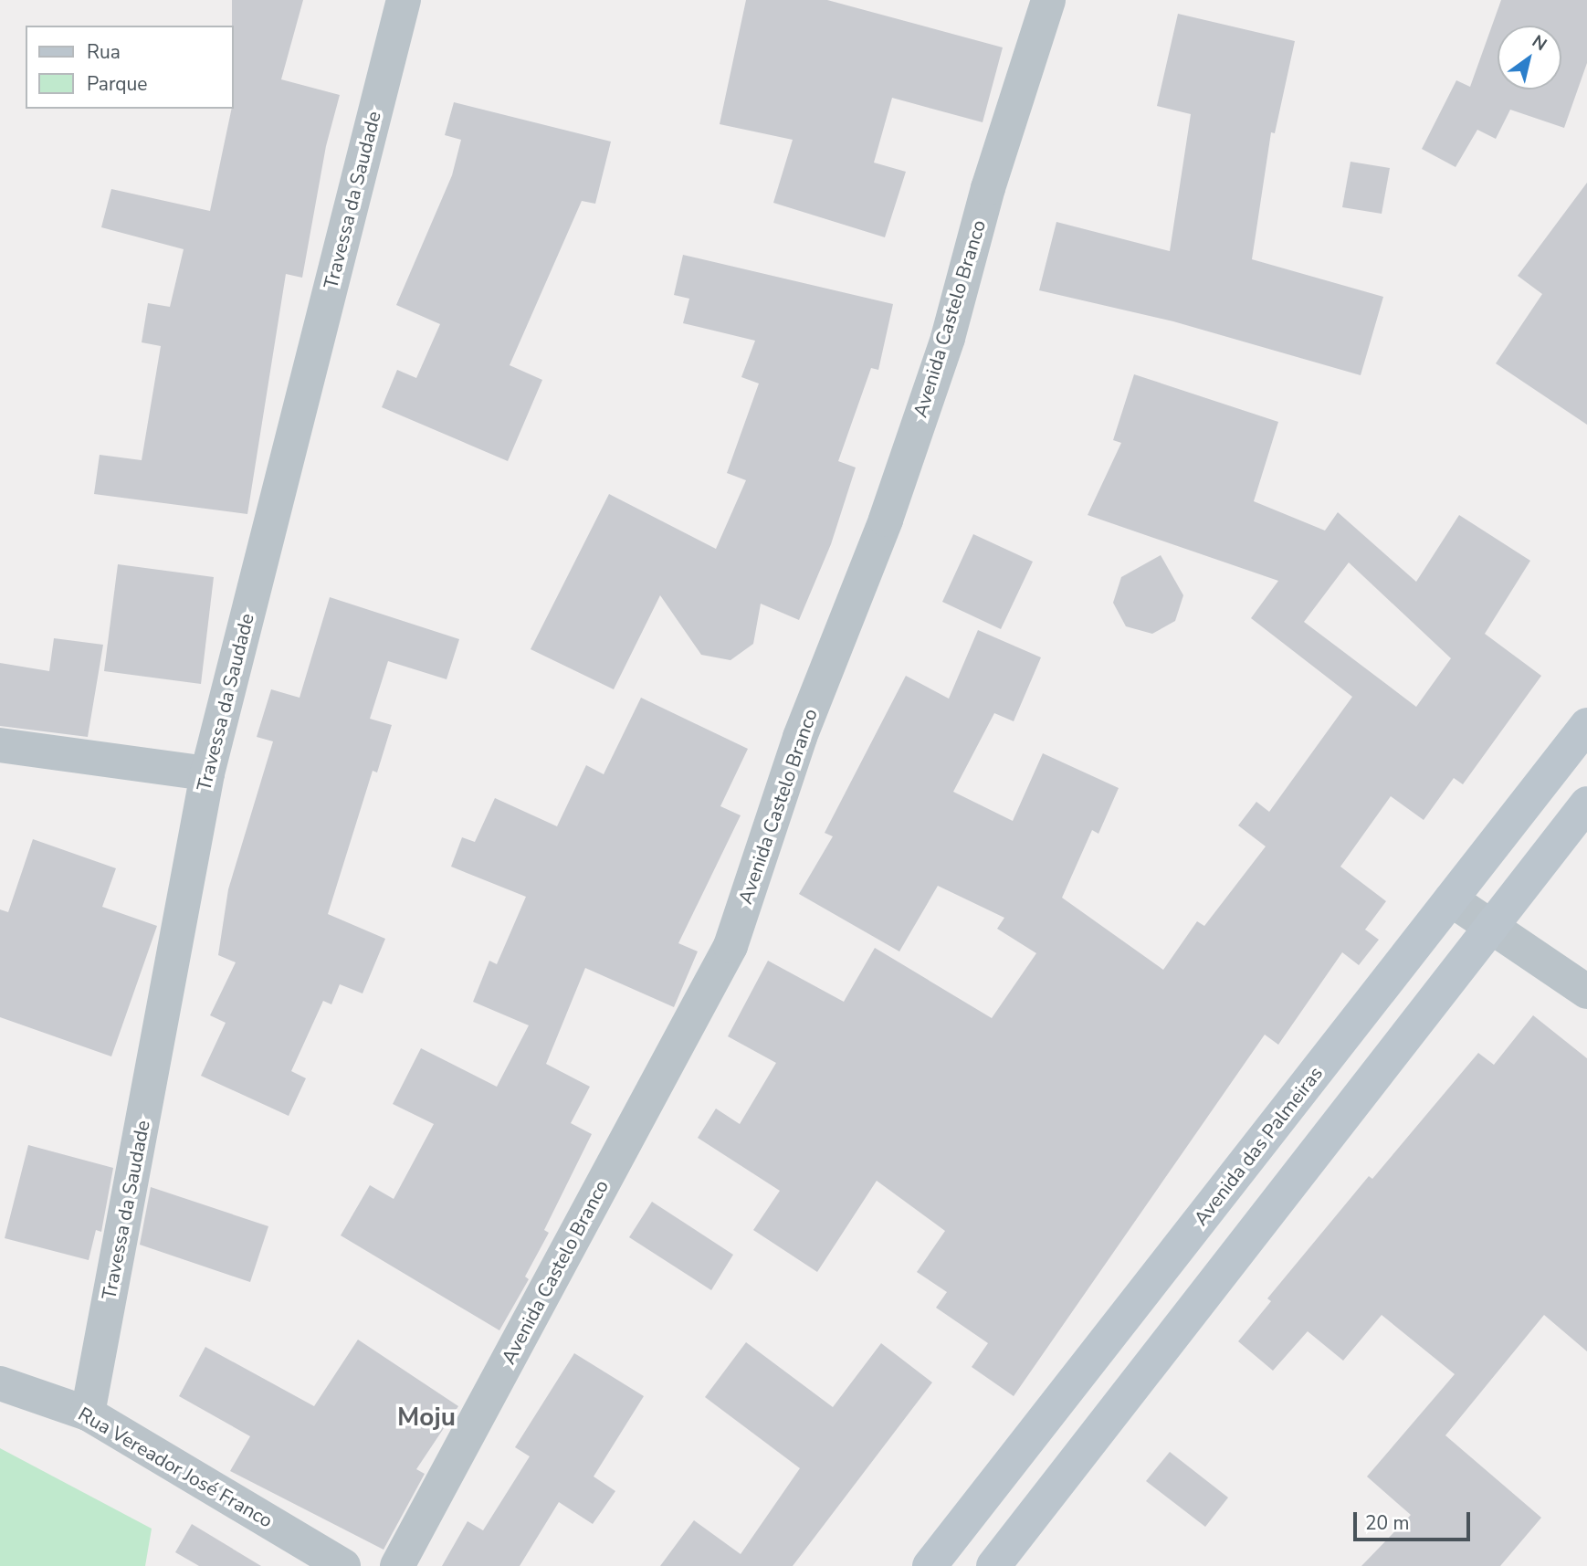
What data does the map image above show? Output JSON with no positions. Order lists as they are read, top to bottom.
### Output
{
  "streets": {
    "main road": ["Avenida das Palmeiras"],
    "street": ["Travessa da Saudade", "Avenida Castelo Branco", "Rua Vereador José Franco"]
  },
  "crossings": [
    ["Travessa da Saudade", "Rua Vereador José Franco"]
  ],
  "districts": ["Moju"],
  "legend": ["Rua", "Parque"],
  "scale_bar": "20 m",
  "north": "top right"
}
